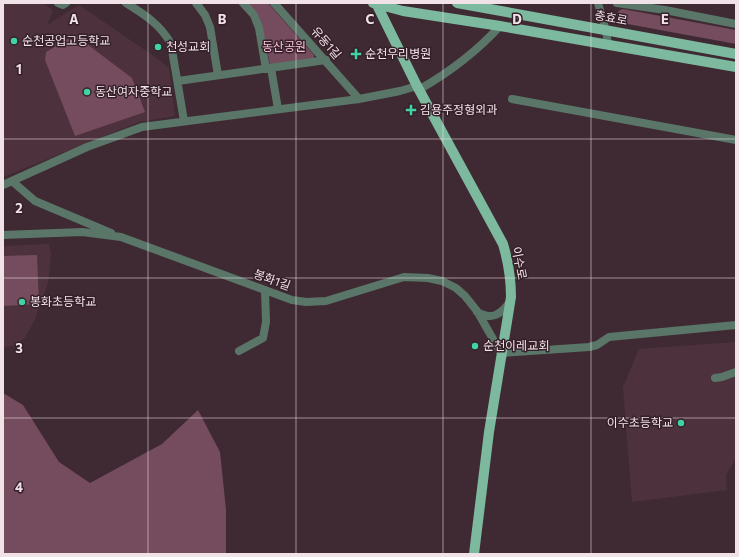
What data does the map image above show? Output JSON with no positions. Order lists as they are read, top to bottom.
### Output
{
  "streets": {
    "main road": ["충효로", "이수로"],
    "street": ["유동1길", "봉화1길"]
  },
  "crossings": [
    ["이수로", "봉화1길"]
  ],
  "parks": ["동산공원"],
  "places": {
    "other": [
      "순천공업고등학교",
      "천성교회",
      "동산여자중학교",
      "봉화초등학교",
      "순천이레교회",
      "이수초등학교"
    ],
    "health": ["순천우리병원", "김용주정형외과"]
  },
  "grid": {
    "columns": [
      "A",
      "B",
      "C",
      "D",
      "E"
    ],
    "rows": [
      "1",
      "2",
      "3",
      "4"
    ]
  }
}
